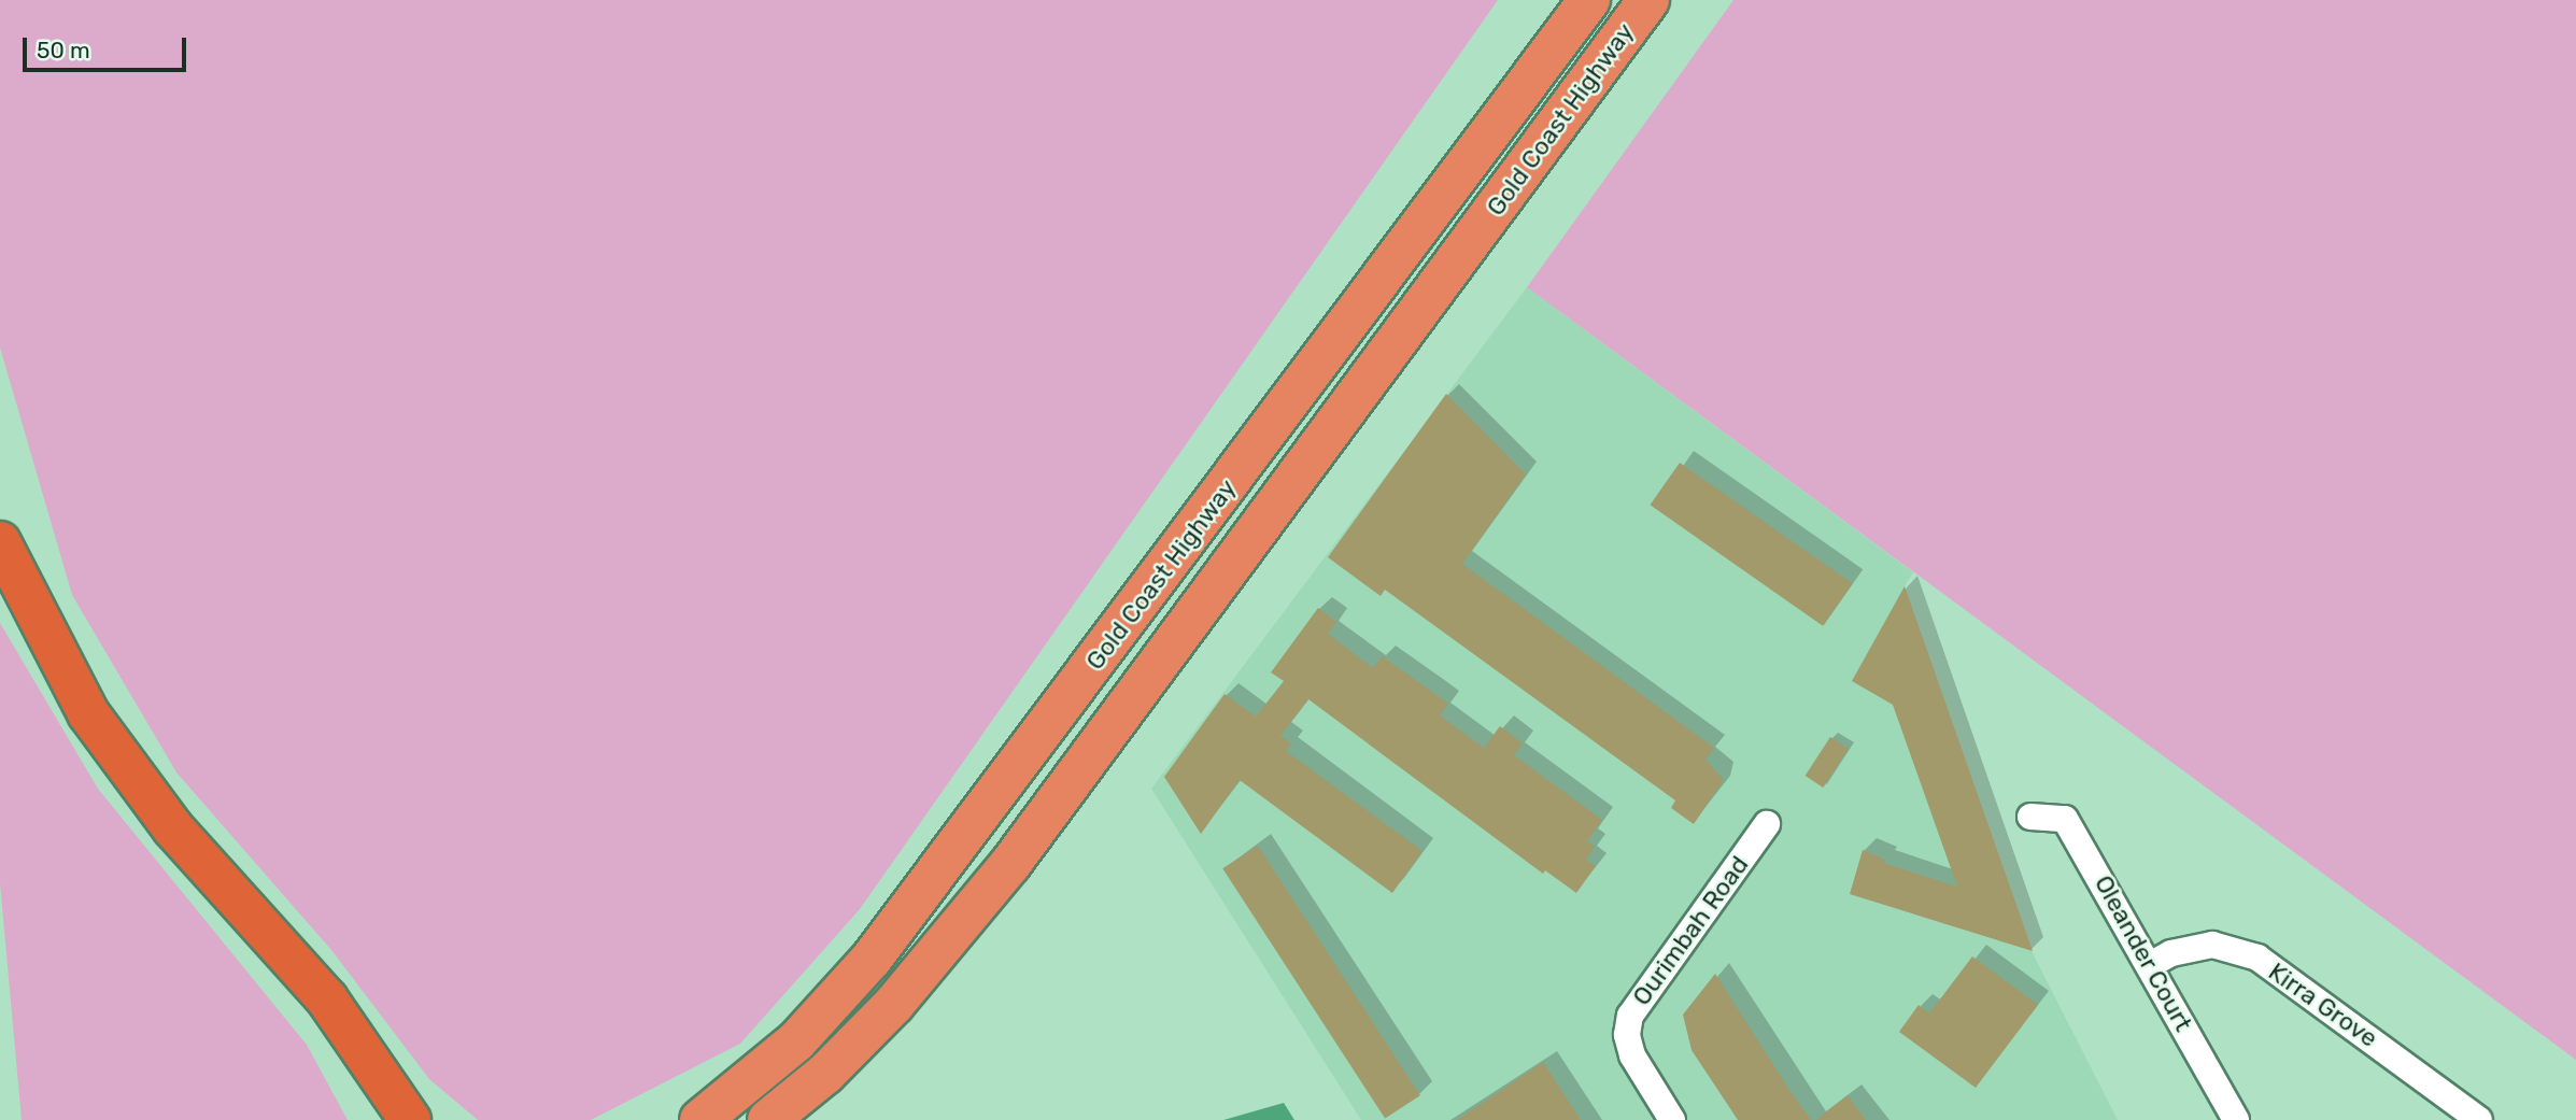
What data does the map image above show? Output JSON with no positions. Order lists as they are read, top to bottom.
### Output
{
  "streets": {
    "highway": ["Gold Coast Highway"],
    "street": ["Ourimbah Road", "Oleander Court", "Kirra Grove"]
  },
  "crossings": [
    ["Oleander Court", "Kirra Grove"]
  ],
  "scale_bar": "50 m"
}
